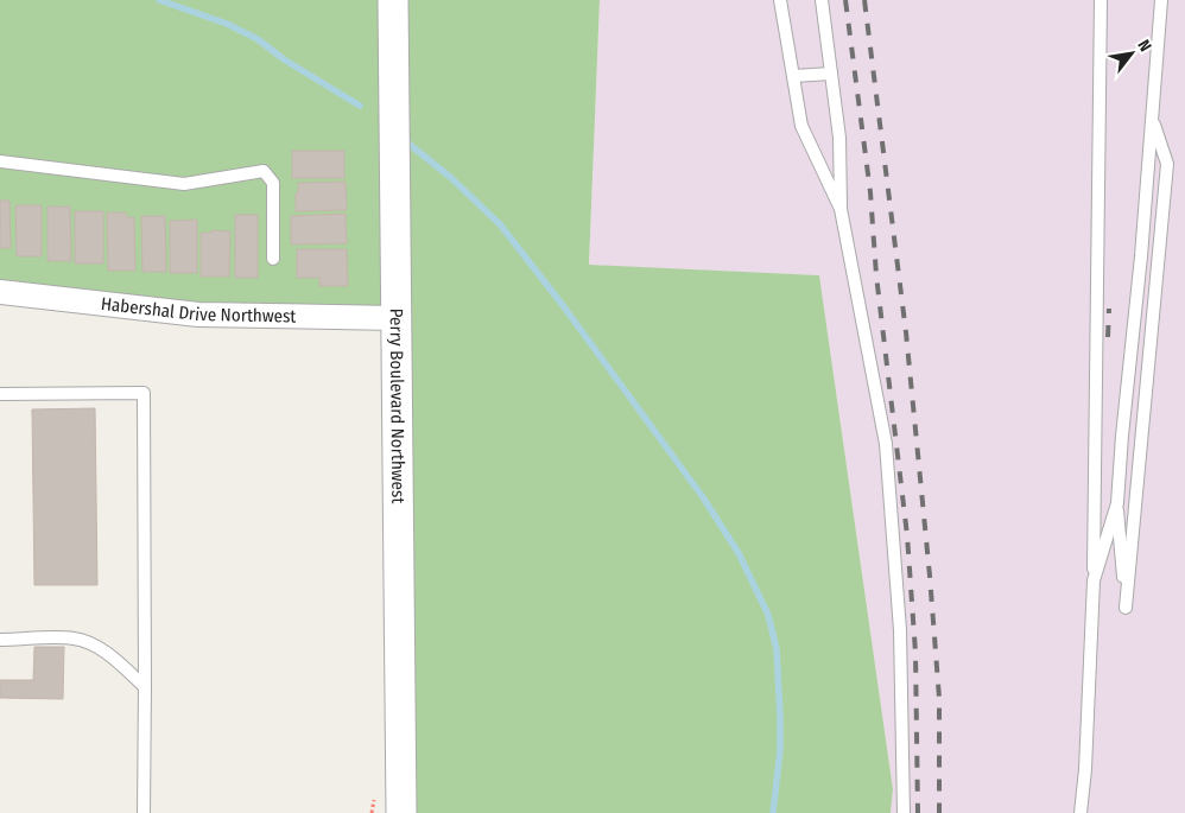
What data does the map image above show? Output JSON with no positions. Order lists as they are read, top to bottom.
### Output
{
  "streets": {
    "street": ["Habershal Drive Northwest", "Perry Boulevard Northwest"]
  },
  "crossings": [
    ["Habershal Drive Northwest", "Perry Boulevard Northwest"]
  ],
  "north": "top right"
}
